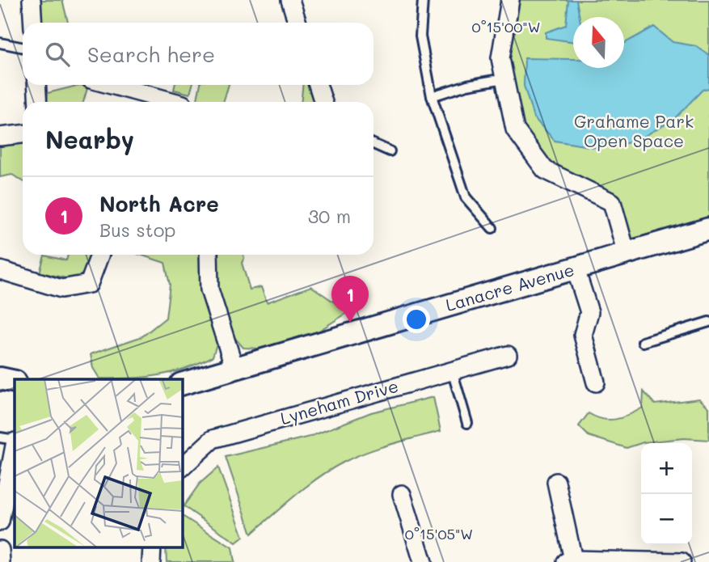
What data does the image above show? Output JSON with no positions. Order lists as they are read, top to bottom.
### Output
{
  "streets": {
    "street": ["Lanacre Avenue", "Lyneham Drive"]
  },
  "parks": ["Grahame Park Open Space"],
  "north": "top",
  "page": {
    "search": "Search here",
    "heading": "Nearby",
    "list": [
      {
        "mark": "1",
        "name": "North Acre",
        "note": "Bus stop",
        "value": "30 m"
      }
    ],
    "pins": "1",
    "map_buttons": ["+", "−"]
  },
  "coordinates": ["0°15'00\"W", "0°15'05\"W"]
}
